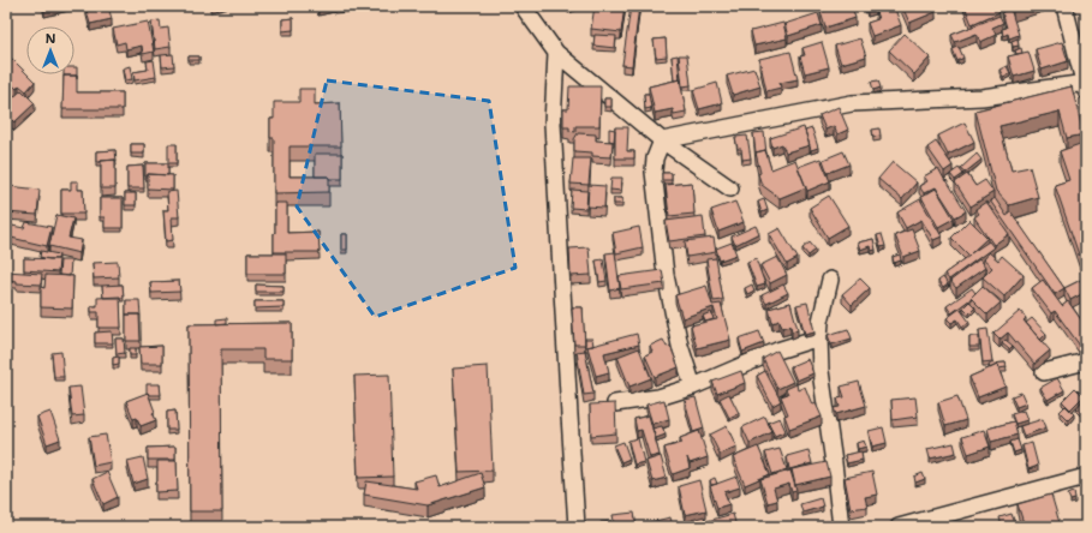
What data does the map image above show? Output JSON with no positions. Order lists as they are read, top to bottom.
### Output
{
  "north": "top"
}
